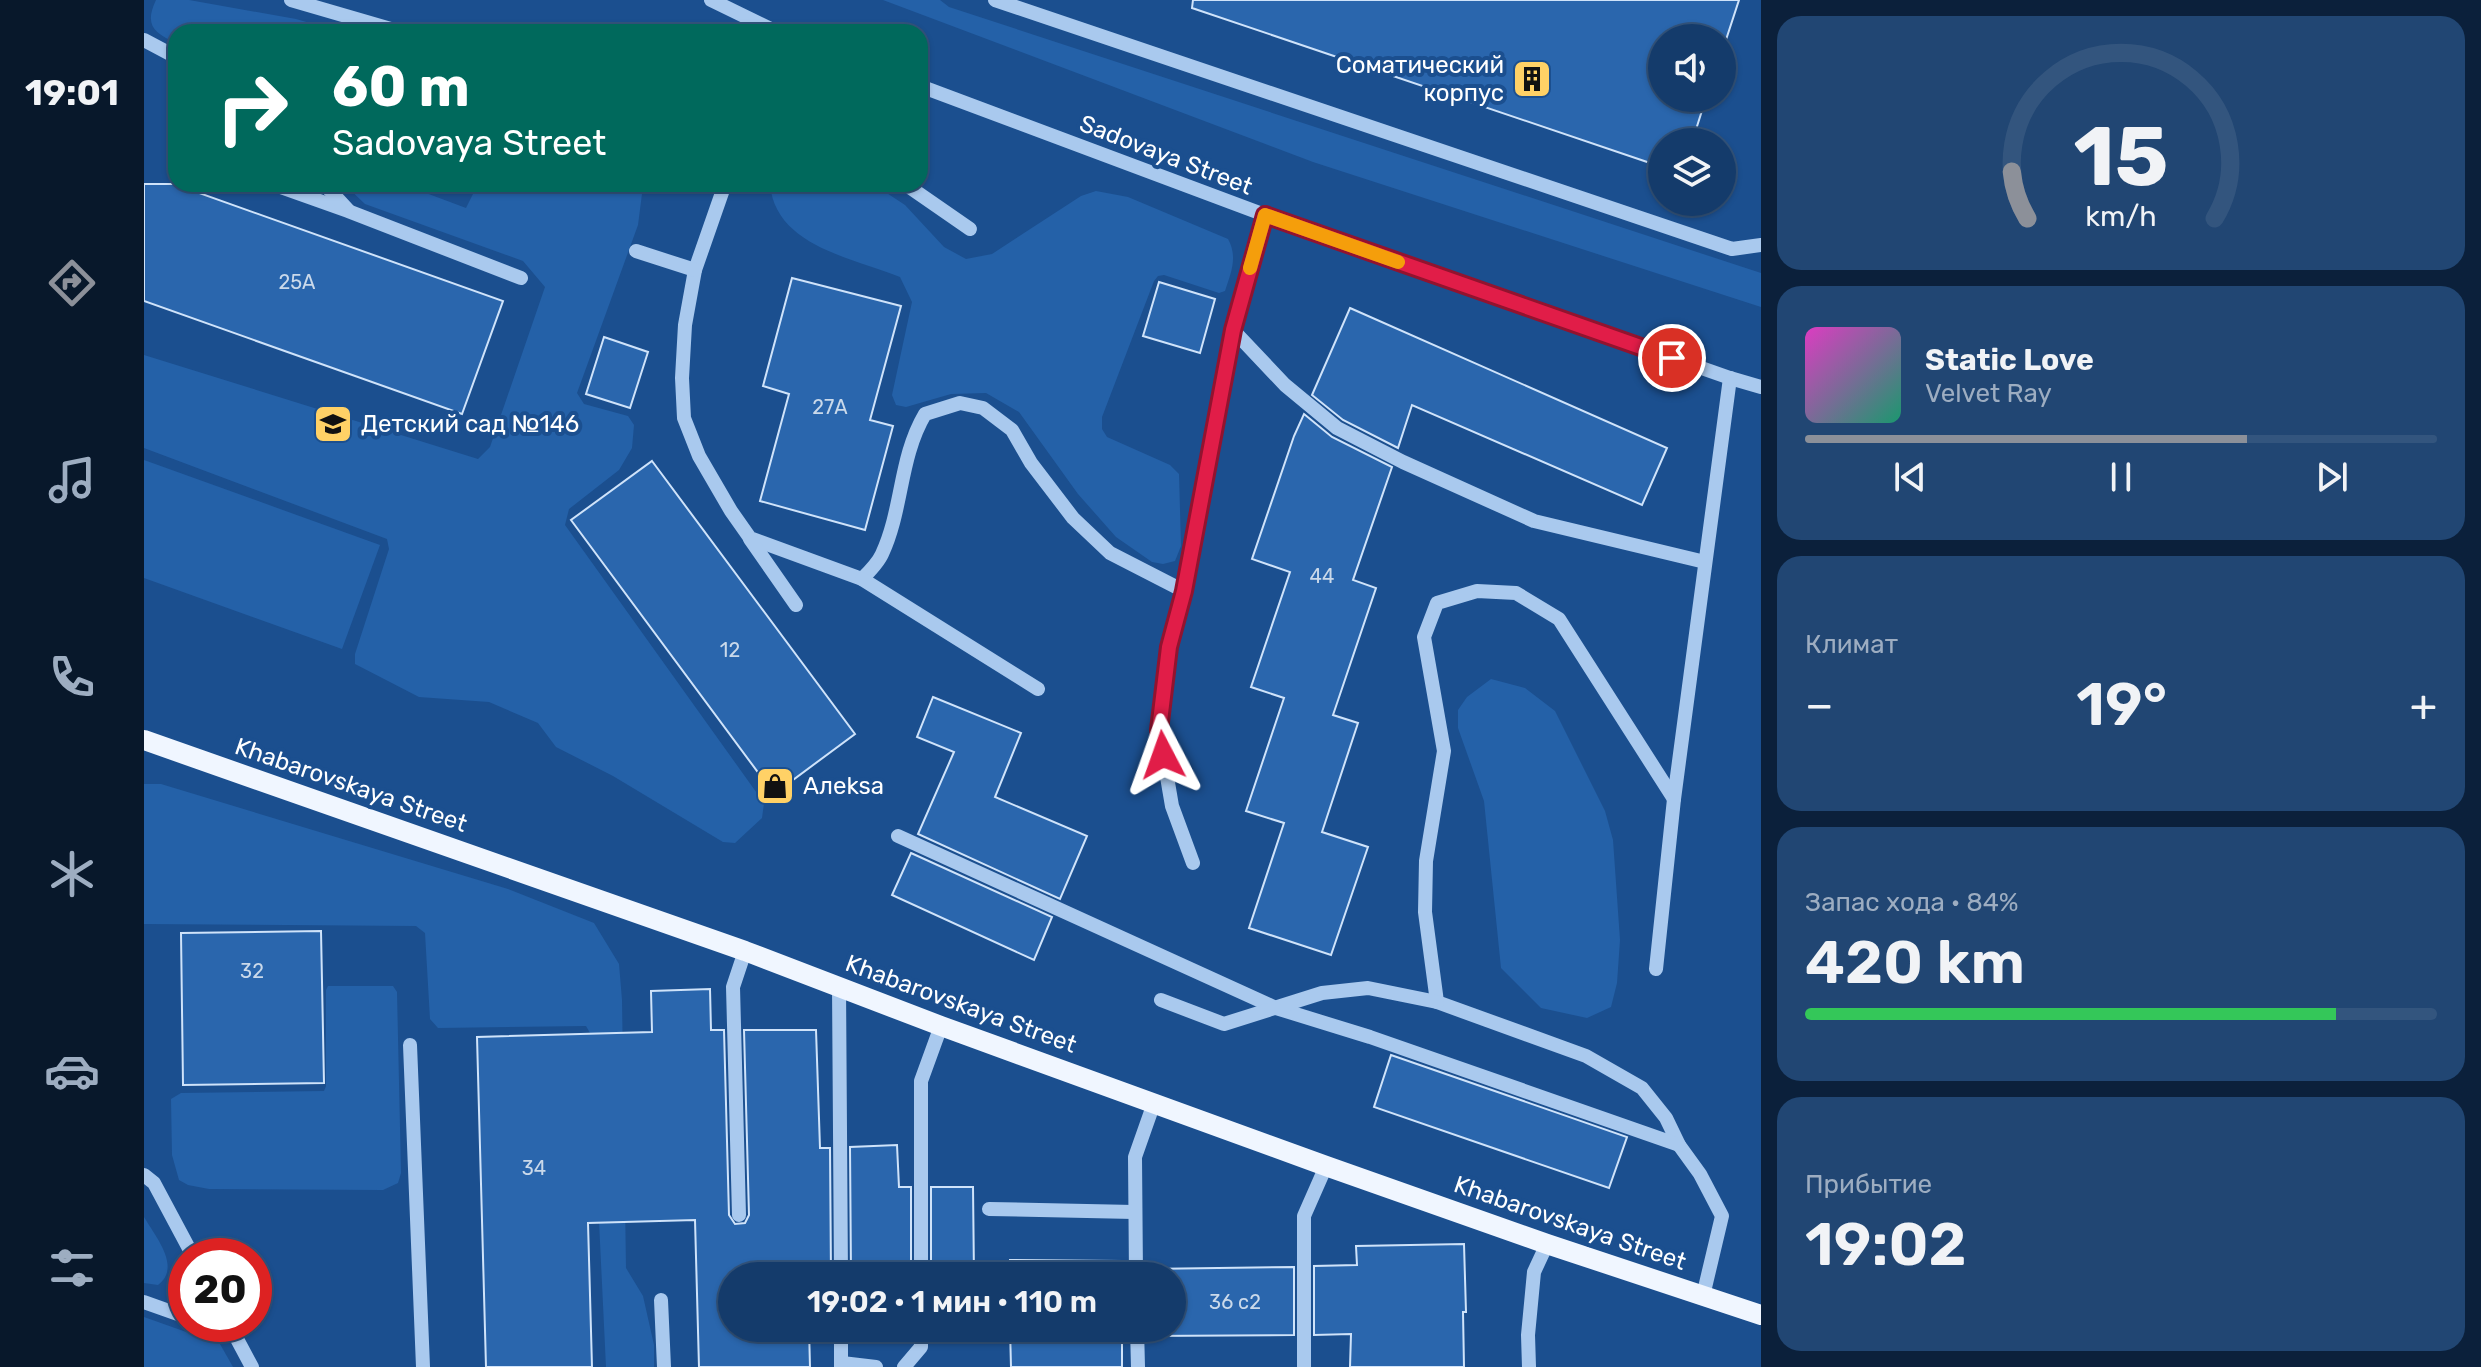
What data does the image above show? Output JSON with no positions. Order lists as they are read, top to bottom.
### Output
{
  "streets": {
    "main road": ["Khabarovskaya Street"],
    "street": ["Sadovaya Street"]
  },
  "places": {
    "building": ["Соматический корпус"],
    "school or university": ["Детский сад №146"],
    "shop": ["Алеksa"]
  },
  "house_numbers": [
    "25А",
    "27А",
    "44",
    "12",
    "32",
    "34",
    "36 с2"
  ],
  "page": {
    "tabs": "19:01",
    "turn": ["60 m", "Sadovaya Street"],
    "song": ["Static Love", "Velvet Ray"],
    "tile": [
      "Климат",
      ["Запас хода · 84%", "420 km"],
      ["Прибытие", "19:02"]
    ],
    "heat": ["−", "19°", "+"],
    "limit": "20",
    "trip": "19:02 · 1 мин · 110 m",
    "gauge": ["15", "km/h"]
  }
}
